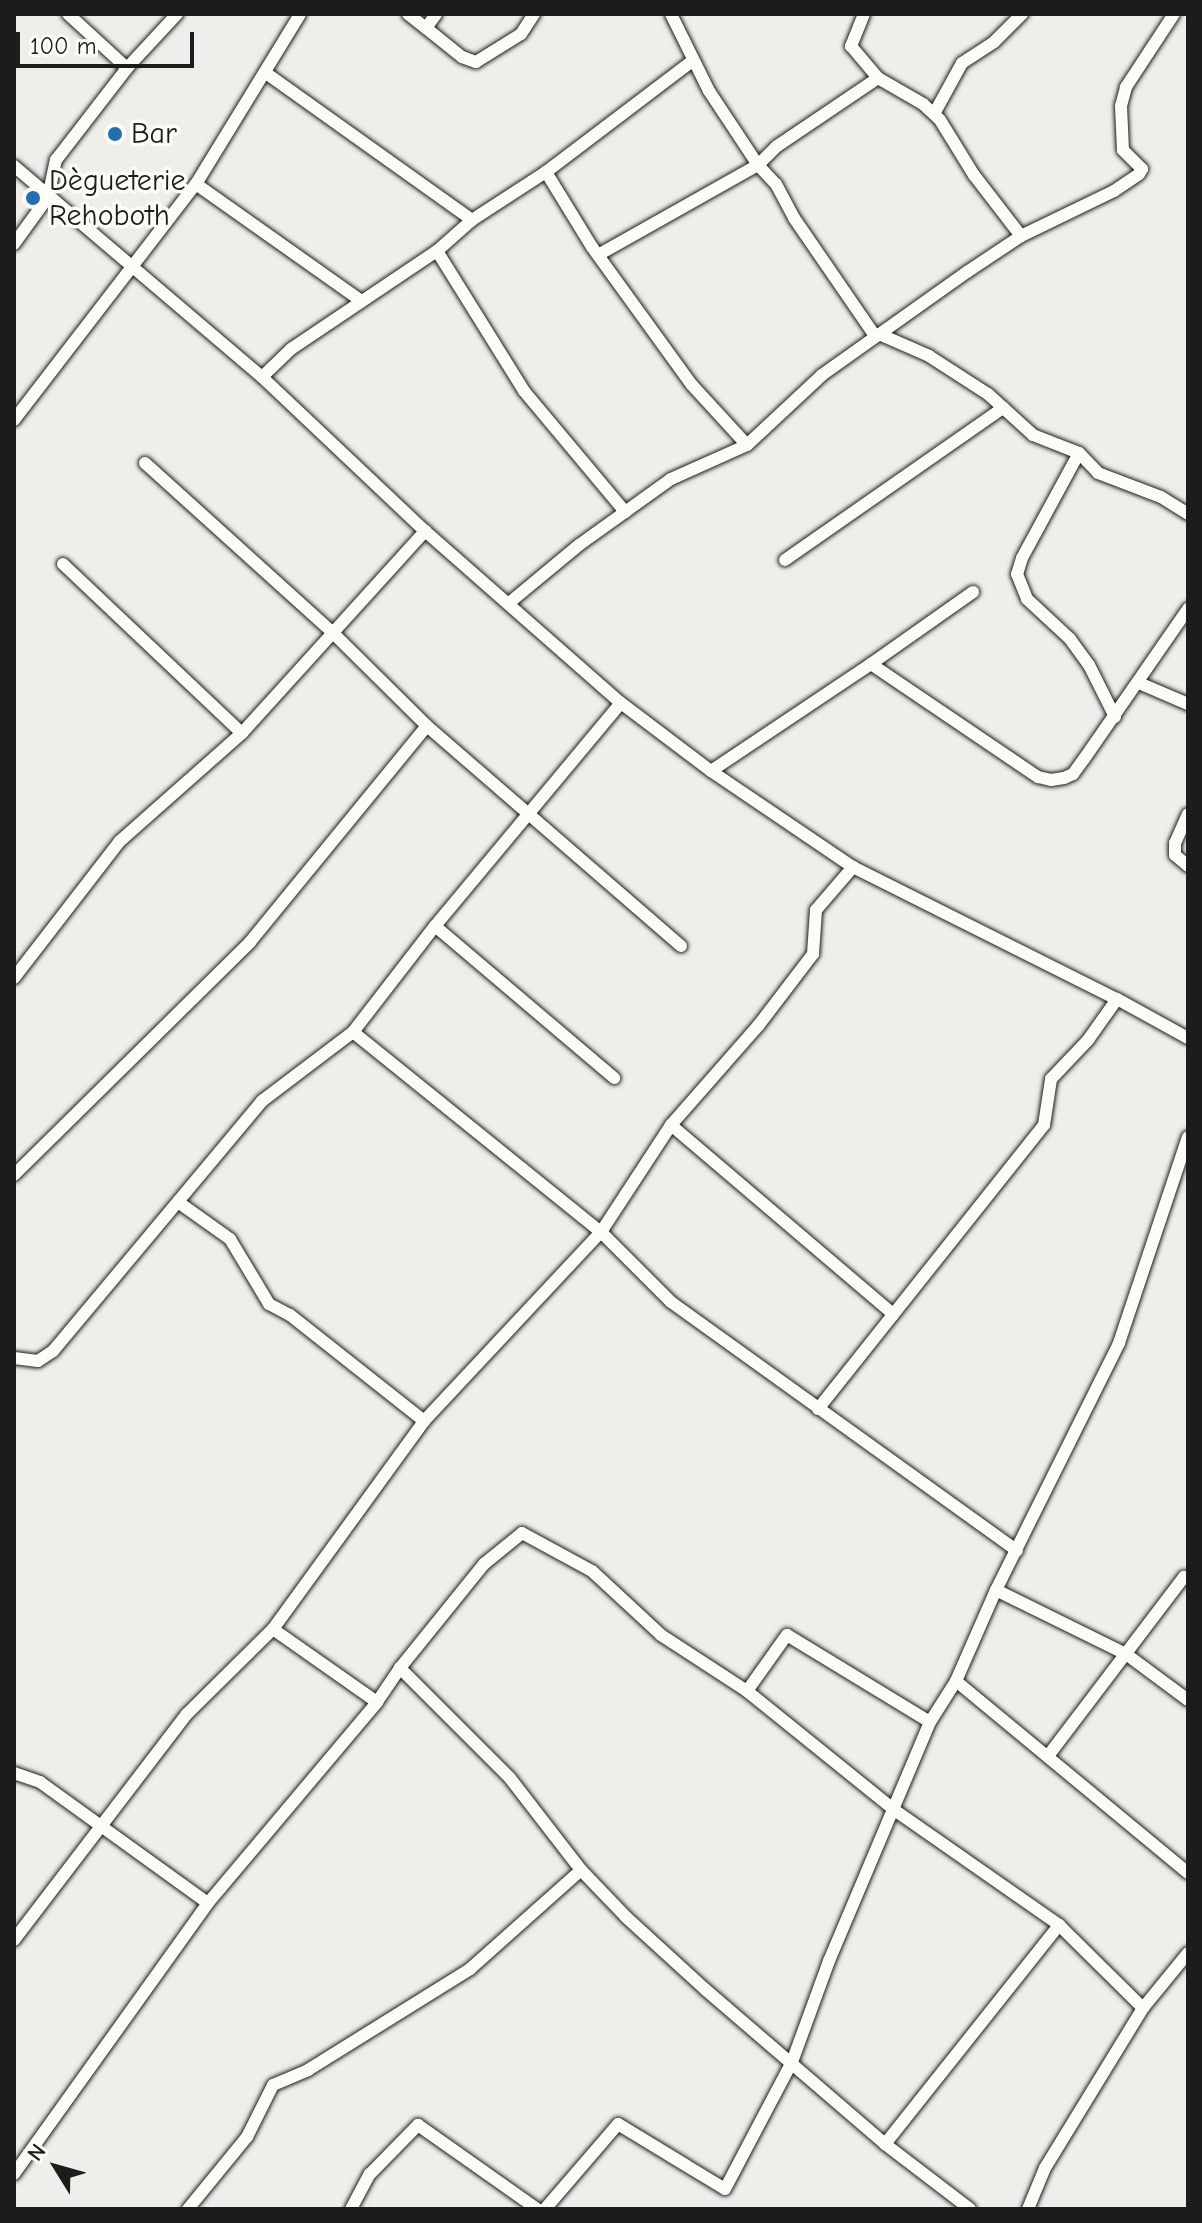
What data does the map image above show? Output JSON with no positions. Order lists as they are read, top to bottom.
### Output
{
  "places": ["Bar", "Dègueterie Rehoboth"],
  "scale_bar": "100 m",
  "north": "top left"
}
